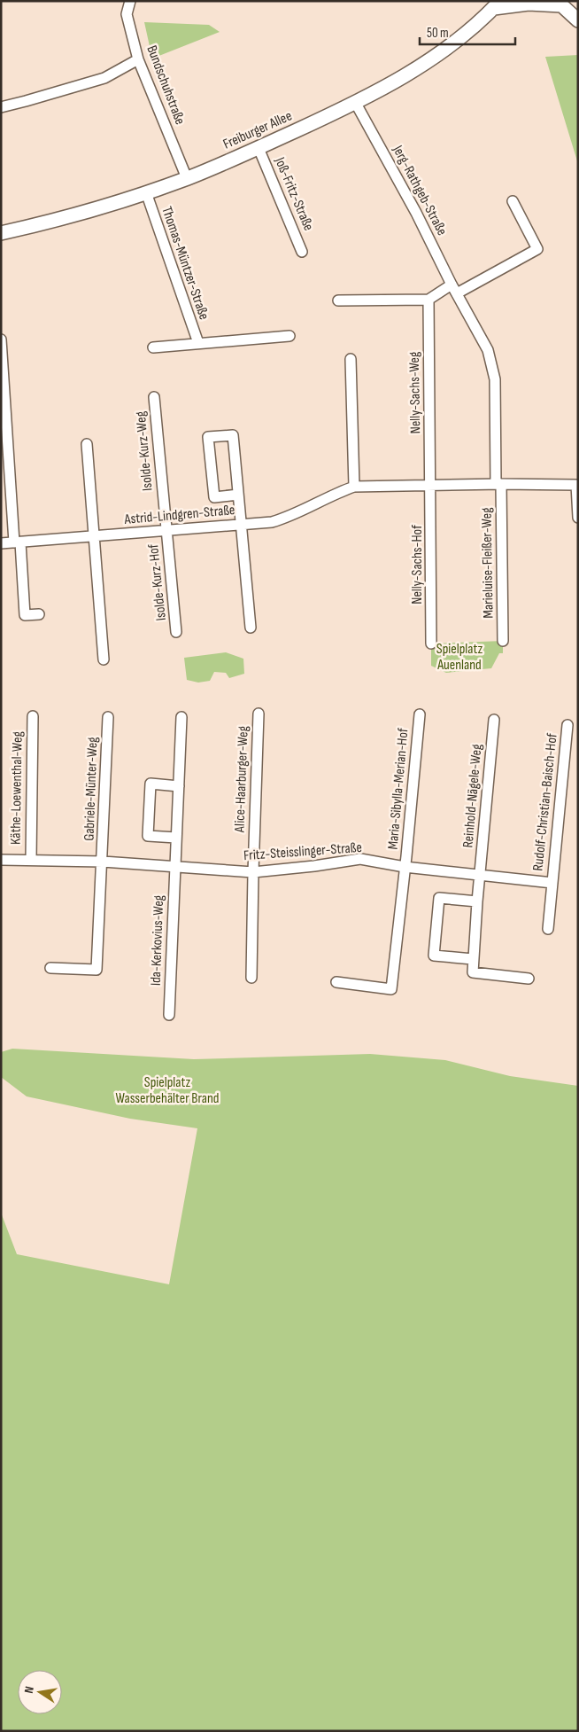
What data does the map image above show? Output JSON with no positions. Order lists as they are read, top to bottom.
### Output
{
  "streets": {
    "street": [
      "Bundschuhstraße",
      "Freiburger Allee",
      "Jerg-Rathgeb-Straße",
      "Joß-Fritz-Straße",
      "Thomas-Müntzer-Straße",
      "Nelly-Sachs-Weg",
      "Isolde-Kurz-Weg",
      "Astrid-Lindgren-Straße",
      "Marieluise-Fleißer-Weg",
      "Nelly-Sachs-Hof",
      "Isolde-Kurz-Hof",
      "Alice-Haarburger-Weg",
      "Käthe-Loewenthal-Weg",
      "Gabriele-Münter-Weg",
      "Maria-Sibylla-Merian-Hof",
      "Reinhold-Nägele-Weg",
      "Rudolf-Christian-Baisch-Hof",
      "Fritz-Steisslinger-Straße",
      "Ida-Kerkovius-Weg"
    ]
  },
  "crossings": [
    ["Bundschuhstraße", "Freiburger Allee"],
    ["Freiburger Allee", "Jerg-Rathgeb-Straße"],
    ["Freiburger Allee", "Joß-Fritz-Straße"],
    ["Freiburger Allee", "Thomas-Müntzer-Straße"],
    ["Jerg-Rathgeb-Straße", "Astrid-Lindgren-Straße"],
    ["Jerg-Rathgeb-Straße", "Marieluise-Fleißer-Weg"],
    ["Nelly-Sachs-Weg", "Astrid-Lindgren-Straße"],
    ["Nelly-Sachs-Weg", "Nelly-Sachs-Hof"],
    ["Isolde-Kurz-Weg", "Astrid-Lindgren-Straße"],
    ["Isolde-Kurz-Weg", "Isolde-Kurz-Hof"],
    ["Astrid-Lindgren-Straße", "Marieluise-Fleißer-Weg"],
    ["Astrid-Lindgren-Straße", "Nelly-Sachs-Hof"],
    ["Astrid-Lindgren-Straße", "Isolde-Kurz-Hof"],
    ["Alice-Haarburger-Weg", "Fritz-Steisslinger-Straße"],
    ["Käthe-Loewenthal-Weg", "Fritz-Steisslinger-Straße"],
    ["Gabriele-Münter-Weg", "Fritz-Steisslinger-Straße"],
    ["Maria-Sibylla-Merian-Hof", "Fritz-Steisslinger-Straße"],
    ["Reinhold-Nägele-Weg", "Fritz-Steisslinger-Straße"],
    ["Rudolf-Christian-Baisch-Hof", "Fritz-Steisslinger-Straße"],
    ["Fritz-Steisslinger-Straße", "Ida-Kerkovius-Weg"]
  ],
  "parks": ["Spielplatz Auenland", "Spielplatz Wasserbehälter Brand"],
  "scale_bar": "50 m",
  "north": "left"
}
